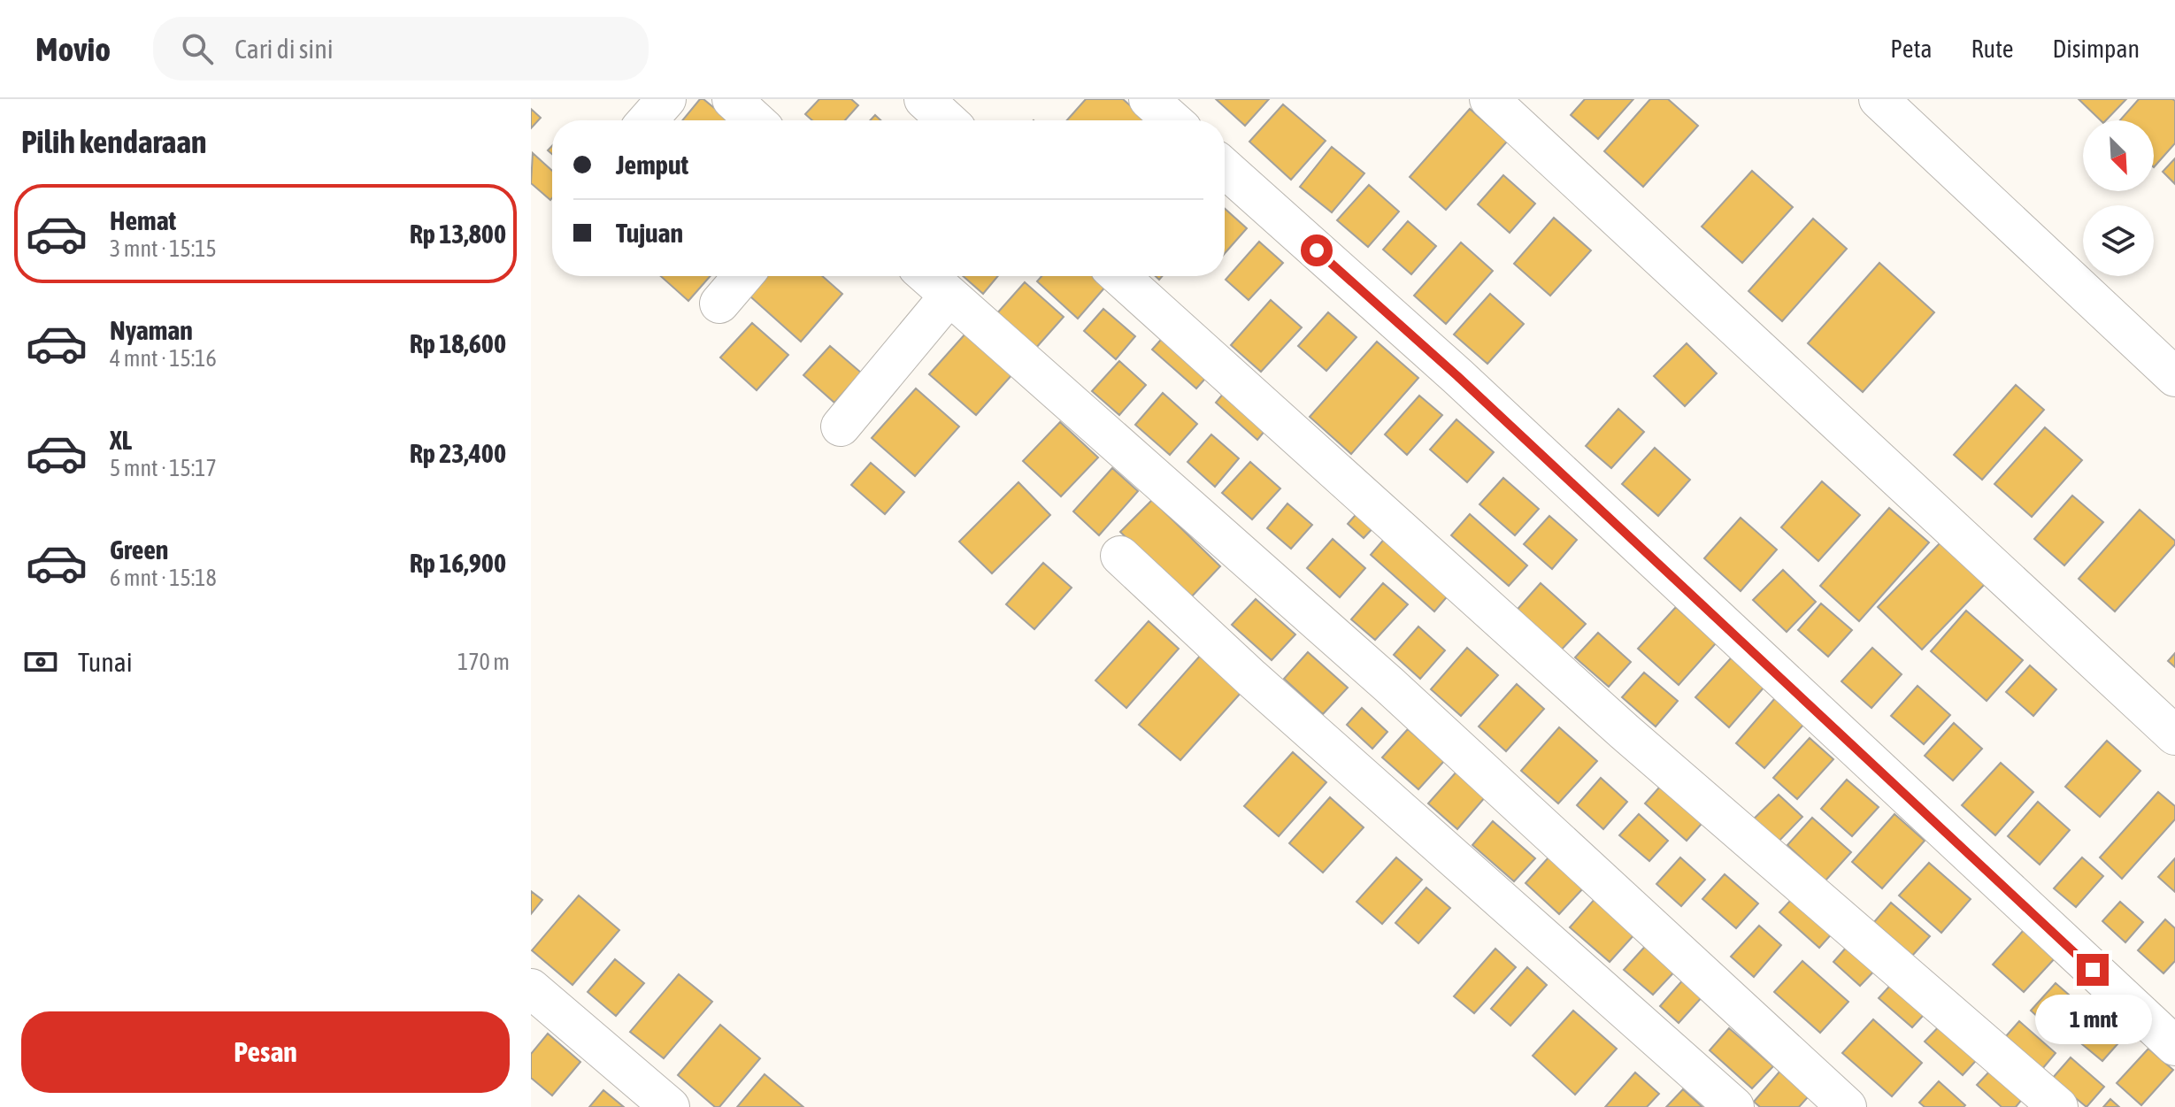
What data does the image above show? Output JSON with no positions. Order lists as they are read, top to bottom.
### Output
{
  "north": "bottom right",
  "page": {
    "header": "Movio",
    "search": "Cari di sini",
    "nav": ["Peta", "Rute", "Disimpan"],
    "heading": "Pilih kendaraan",
    "banner": ["Jemput", "Tujuan"],
    "list": [
      {
        "name": "Hemat",
        "note": "3 mnt · 15:15",
        "value": "Rp 13,800"
      },
      {
        "name": "Nyaman",
        "note": "4 mnt · 15:16",
        "value": "Rp 18,600"
      },
      {
        "name": "XL",
        "note": "5 mnt · 15:17",
        "value": "Rp 23,400"
      },
      {
        "name": "Green",
        "note": "6 mnt · 15:18",
        "value": "Rp 16,900"
      }
    ],
    "pay": ["Tunai", "170 m"],
    "bubble": "1 mnt",
    "buttons": "Pesan"
  }
}
